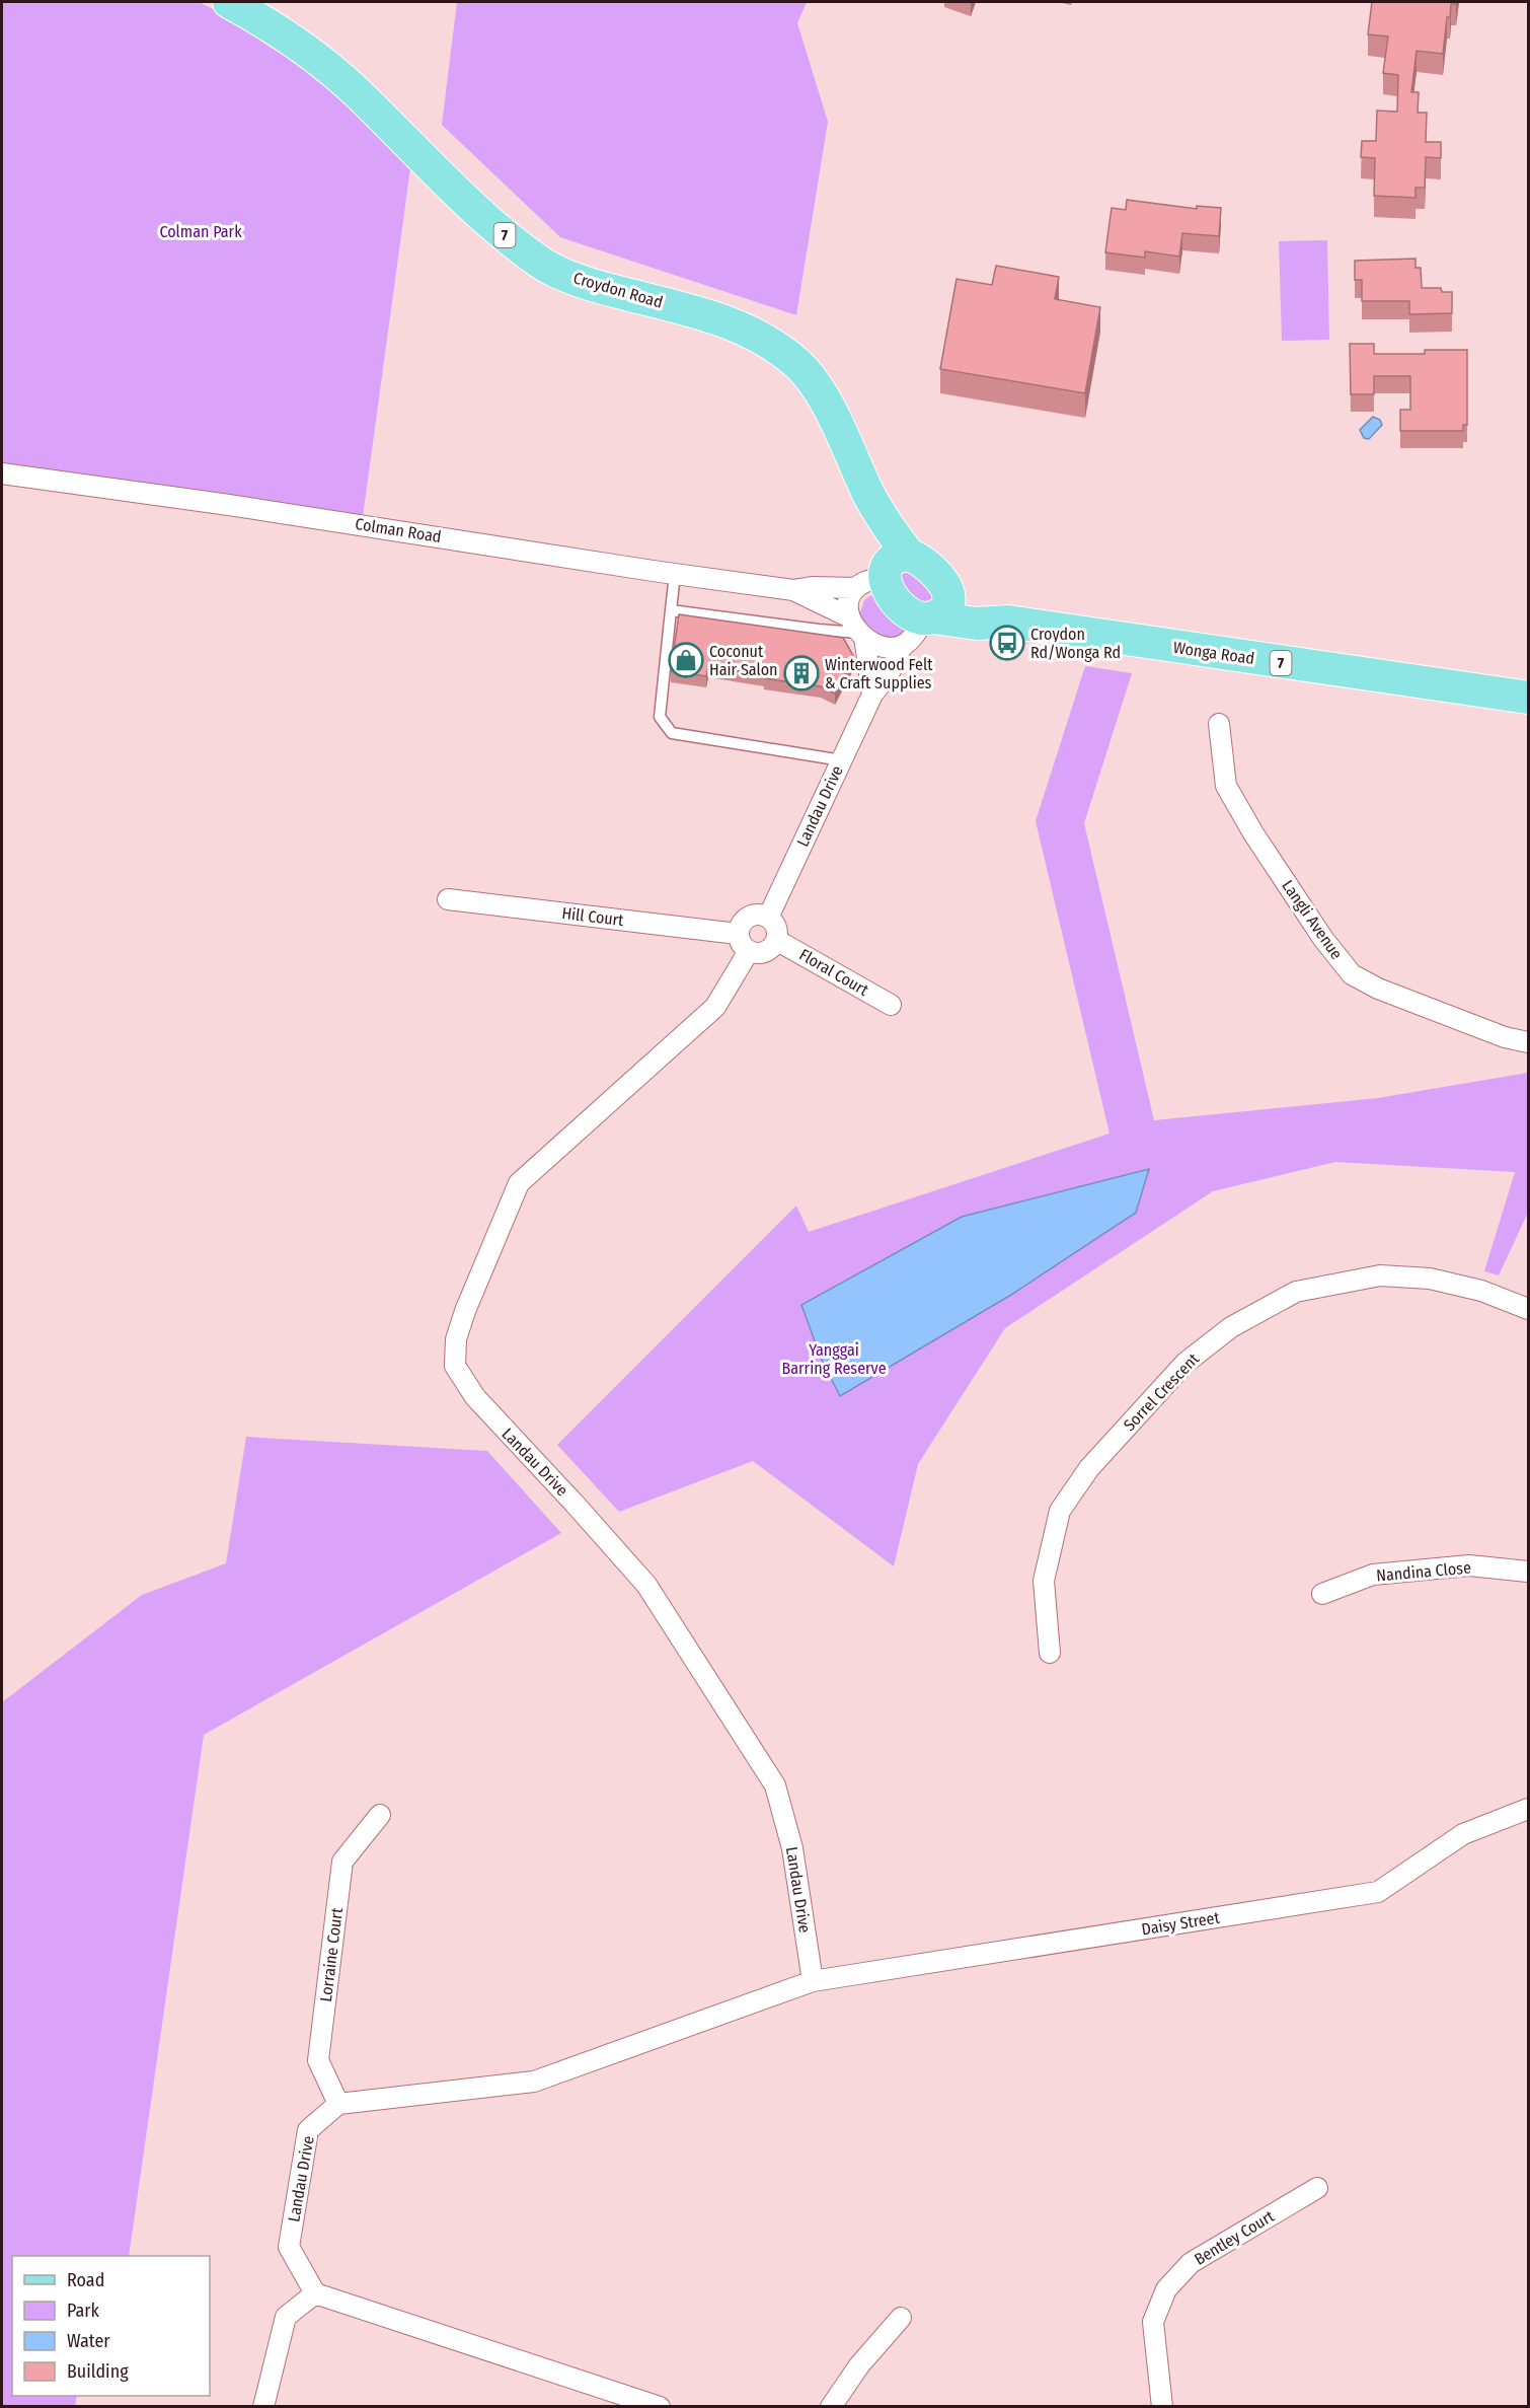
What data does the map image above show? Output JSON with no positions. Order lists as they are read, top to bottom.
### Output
{
  "streets": {
    "main road": ["7", "Croydon Road", "Wonga Road"],
    "street": [
      "Colman Road",
      "Landau Drive",
      "Hill Court",
      "Langli Avenue",
      "Floral Court",
      "Sorrel Crescent",
      "Nandina Close",
      "Daisy Street",
      "Lorraine Court",
      "Bentley Court"
    ]
  },
  "crossings": [
    ["7", "Croydon Road"],
    ["7", "Colman Road"],
    ["7", "Wonga Road"],
    ["7", "Landau Drive"],
    ["Croydon Road", "Colman Road"],
    ["Croydon Road", "Wonga Road"],
    ["Croydon Road", "Landau Drive"],
    ["Colman Road", "Wonga Road"],
    ["Colman Road", "Landau Drive"],
    ["Wonga Road", "Landau Drive"],
    ["Landau Drive", "Hill Court"],
    ["Landau Drive", "Floral Court"],
    ["Landau Drive", "Daisy Street"],
    ["Landau Drive", "Lorraine Court"],
    ["Hill Court", "Floral Court"]
  ],
  "parks": ["Colman Park", "Yanggai Barring Reserve"],
  "places": {
    "bus stop": ["Croydon Rd/Wonga Rd"],
    "shop": ["Coconut Hair Salon"],
    "building": ["Winterwood Felt & Craft Supplies"]
  },
  "legend": [
    "Road",
    "Park",
    "Water",
    "Building"
  ]
}
